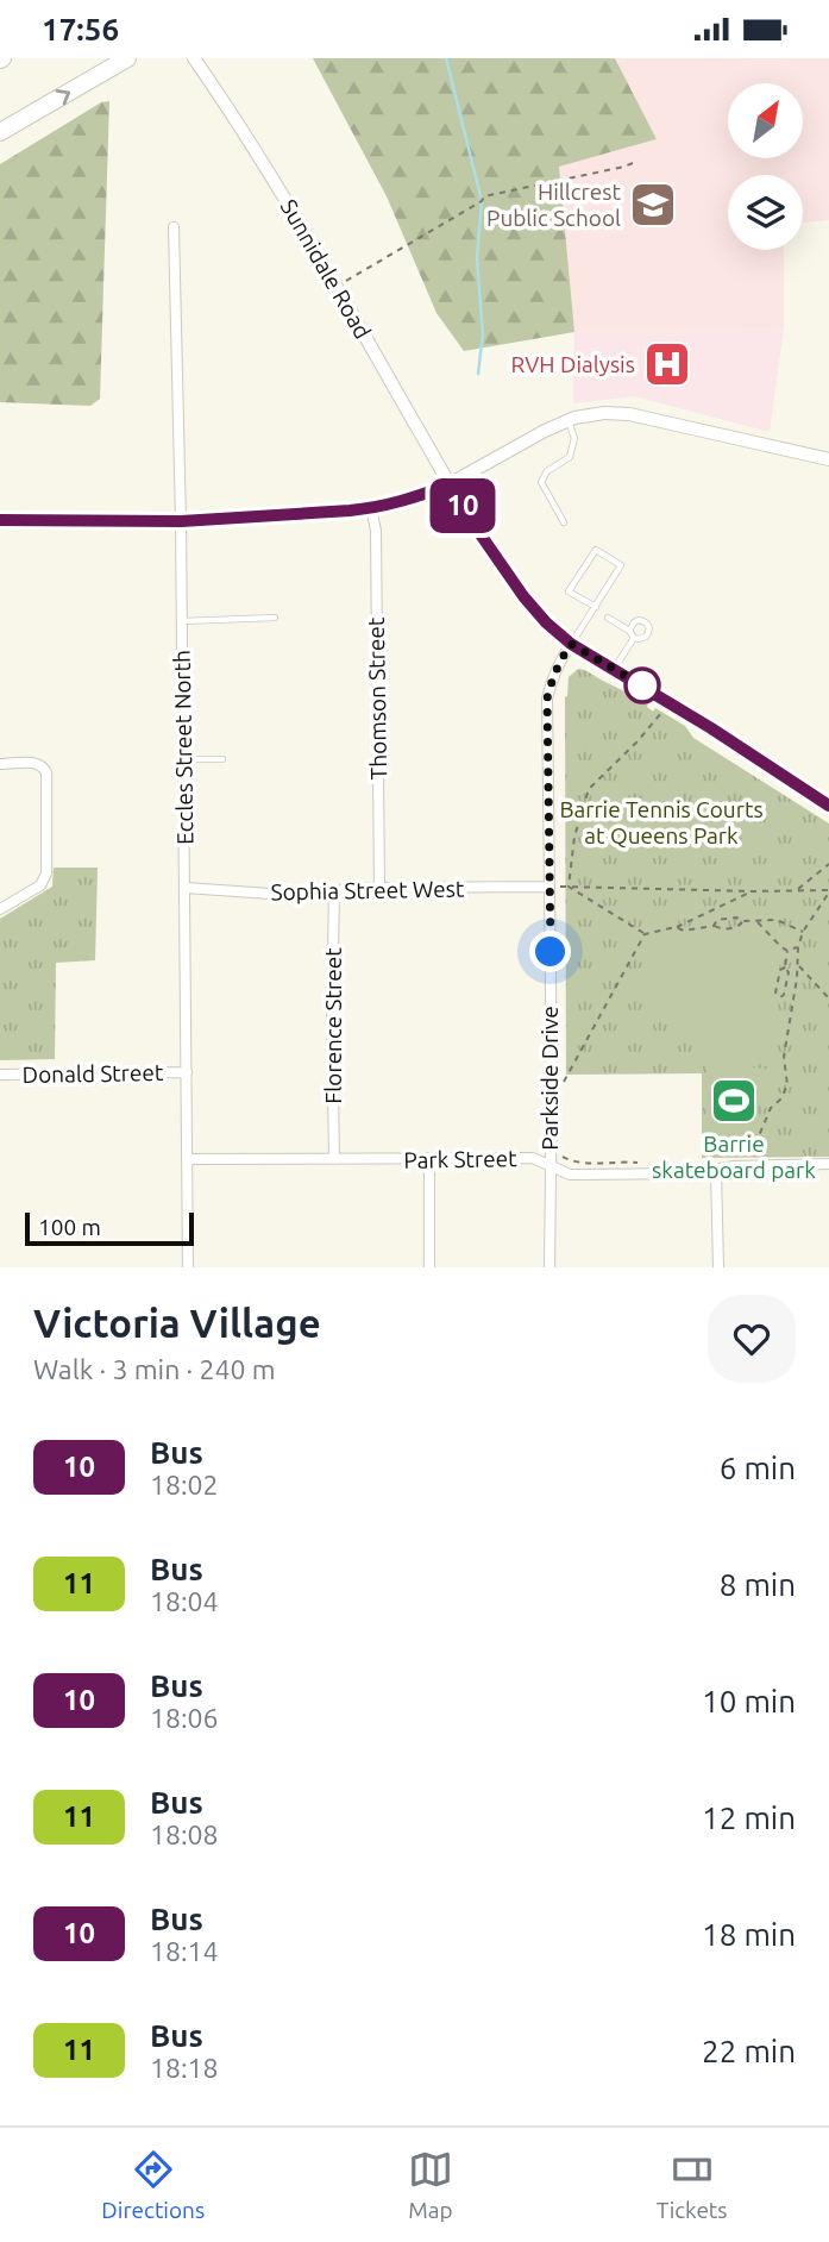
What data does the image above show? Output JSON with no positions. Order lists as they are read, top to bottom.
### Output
{
  "streets": {
    "main road": ["Sunnidale Road"],
    "street": [
      "Thomson Street",
      "Eccles Street North",
      "Sophia Street West",
      "Florence Street",
      "Donald Street",
      "Parkside Drive",
      "Park Street"
    ]
  },
  "crossings": [
    ["Sunnidale Road", "Parkside Drive"],
    ["Thomson Street", "Sophia Street West"],
    ["Eccles Street North", "Sophia Street West"],
    ["Eccles Street North", "Donald Street"],
    ["Eccles Street North", "Park Street"],
    ["Sophia Street West", "Florence Street"],
    ["Sophia Street West", "Parkside Drive"],
    ["Florence Street", "Park Street"],
    ["Parkside Drive", "Park Street"]
  ],
  "parks": ["Barrie Tennis Courts at Queens Park"],
  "places": {
    "school or university": ["Hillcrest Public School"],
    "hospital": ["RVH Dialysis"],
    "sports": ["Barrie skateboard park"]
  },
  "lines": ["bus line 10"],
  "scale_bar": "100 m",
  "north": "top right",
  "page": {
    "status": "17:56",
    "on_map": "10",
    "scale": "100 m",
    "heading": ["Victoria Village", "Walk · 3 min · 240 m"],
    "list": [
      {
        "mark": "10",
        "name": "Bus",
        "note": "18:02",
        "value": "6 min"
      },
      {
        "mark": "11",
        "name": "Bus",
        "note": "18:04",
        "value": "8 min"
      },
      {
        "mark": "10",
        "name": "Bus",
        "note": "18:06",
        "value": "10 min"
      },
      {
        "mark": "11",
        "name": "Bus",
        "note": "18:08",
        "value": "12 min"
      },
      {
        "mark": "10",
        "name": "Bus",
        "note": "18:14",
        "value": "18 min"
      },
      {
        "mark": "11",
        "name": "Bus",
        "note": "18:18",
        "value": "22 min"
      }
    ],
    "tabs": ["Directions", "Map", "Tickets"]
  }
}
